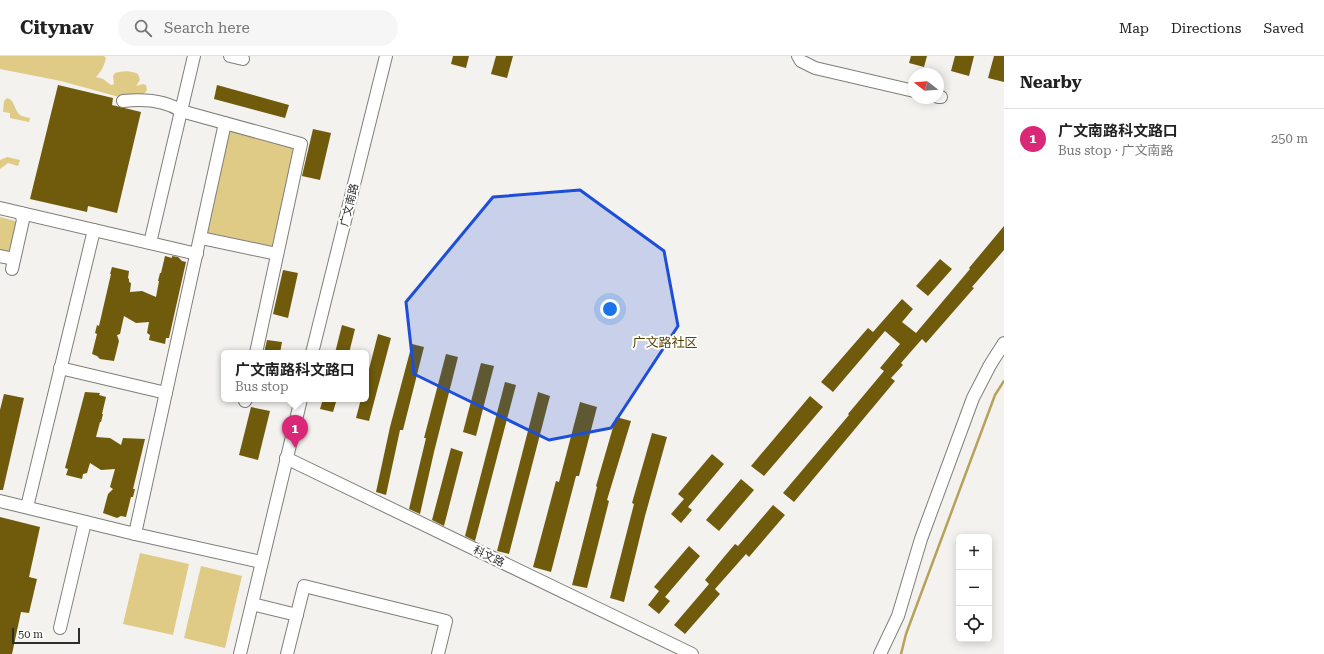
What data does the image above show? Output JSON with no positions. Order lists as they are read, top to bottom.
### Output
{
  "streets": {
    "street": ["广文南路", "科文路"]
  },
  "districts": ["广文路社区"],
  "scale_bar": "50 m",
  "north": "left",
  "page": {
    "header": "Citynav",
    "search": "Search here",
    "nav": ["Map", "Directions", "Saved"],
    "heading": "Nearby",
    "list": [
      {
        "mark": "1",
        "name": "广文南路科文路口",
        "note": "Bus stop · 广文南路",
        "value": "250 m"
      }
    ],
    "popup": ["广文南路科文路口", "Bus stop"],
    "pins": "1",
    "map_buttons": ["+", "−"],
    "scale": "50 m"
  }
}
